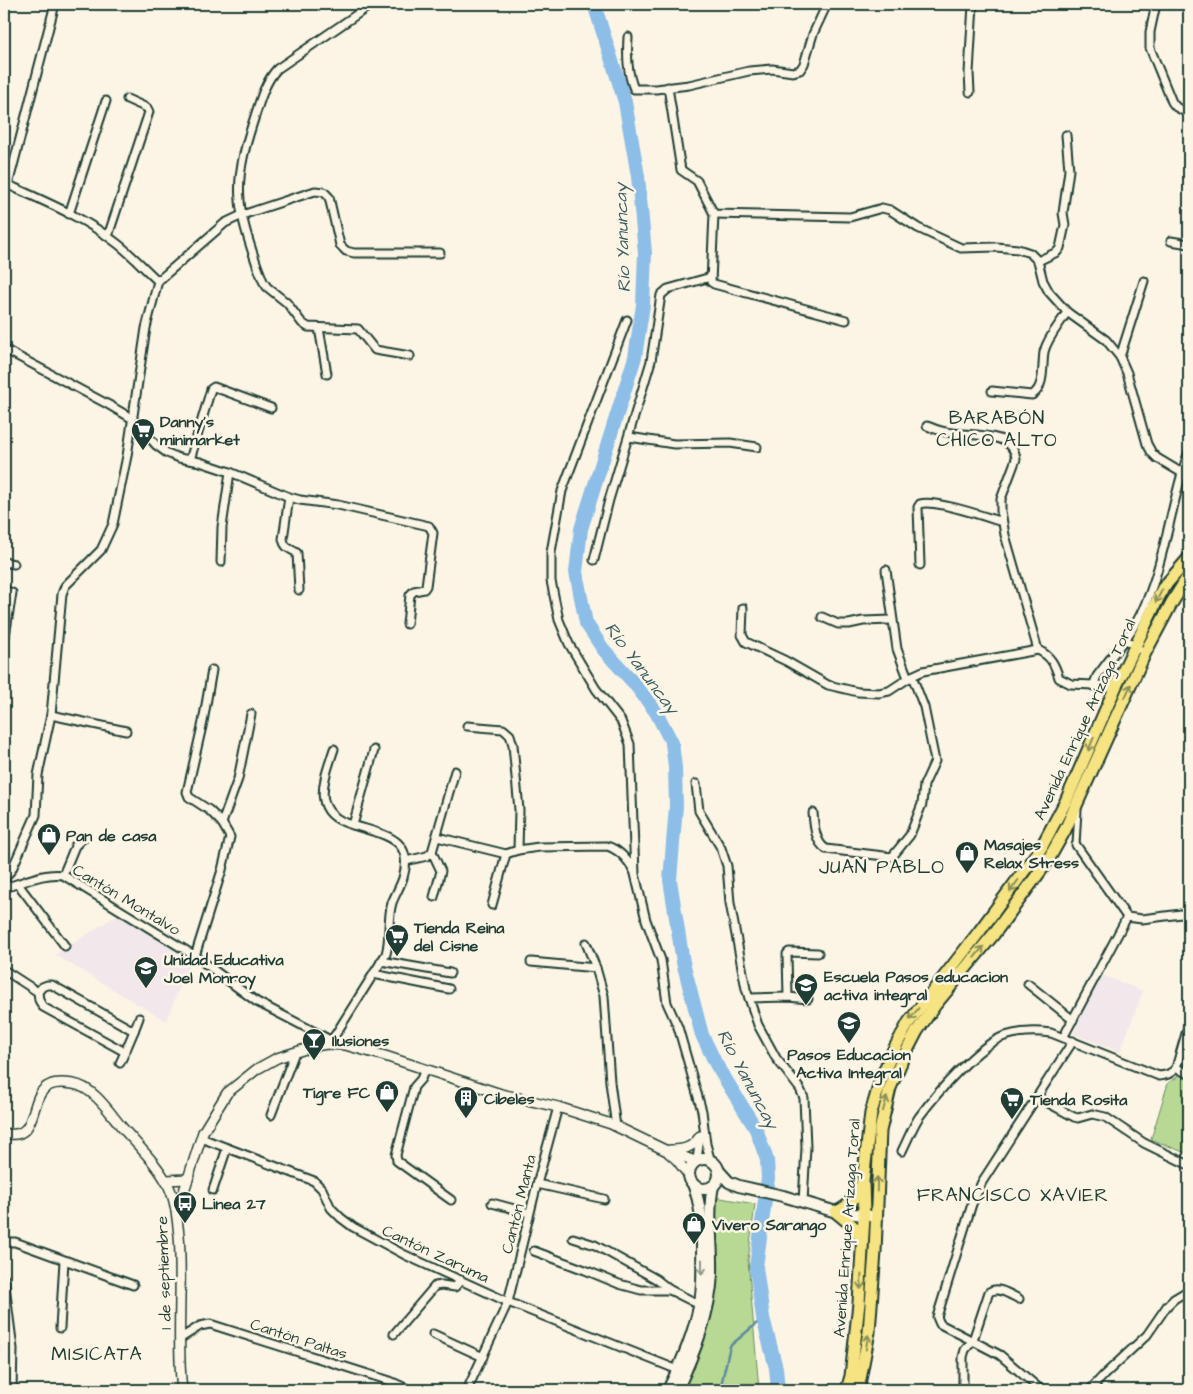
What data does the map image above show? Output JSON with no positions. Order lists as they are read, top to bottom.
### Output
{
  "streets": {
    "main road": ["Avenida Enrique Arízaga Toral"],
    "street": [
      "Cantón Montalvo",
      "Cantón Manta",
      "Cantón Zaruma",
      "1 de septiembre",
      "Cantón Paltas"
    ]
  },
  "crossings": [
    ["Cantón Manta", "Cantón Zaruma"],
    ["1 de septiembre", "Cantón Paltas"]
  ],
  "districts": [
    "BARABÓN CHICO ALTO",
    "JUAN PABLO",
    "FRANCISCO XAVIER",
    "MISICATA"
  ],
  "water": ["Río Yanuncay"],
  "places": {
    "supermarket": ["Danny's minimarket", "Tienda Reina del Cisne", "Tienda Rosita"],
    "shop": [
      "Pan de casa",
      "Masajes Relax Stress",
      "Tigre FC",
      "Vivero Sarango"
    ],
    "school or university": ["Unidad Educativa Joel Monroy", "Escuela Pasos educacion activa integral", "Pasos Educacion Activa Integral"],
    "bar": ["Ilusiones"],
    "building": ["Cibeles"],
    "bus stop": ["Linea 27"]
  }
}
